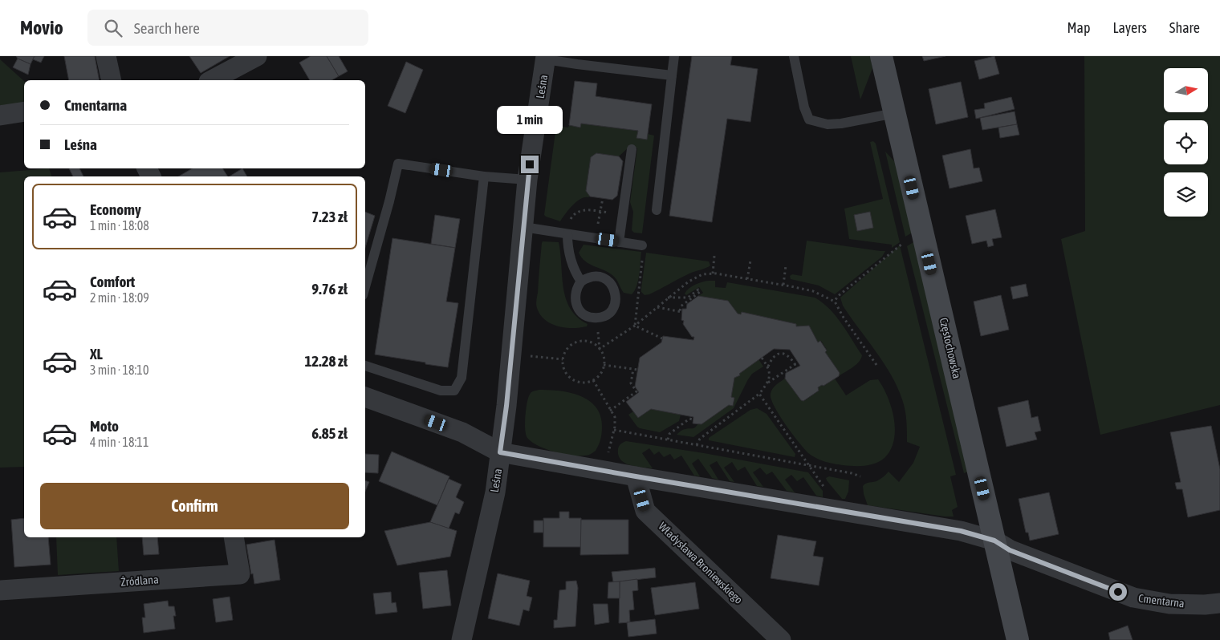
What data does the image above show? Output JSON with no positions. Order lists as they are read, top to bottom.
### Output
{
  "streets": {
    "street": [
      "Leśna",
      "Częstochowska",
      "Władysława Broniewskiego",
      "Źródlana",
      "Cmentarna"
    ]
  },
  "crossings": [
    ["Częstochowska", "Cmentarna"]
  ],
  "north": "right",
  "page": {
    "header": "Movio",
    "search": "Search here",
    "nav": ["Map", "Layers", "Share"],
    "banner": ["Cmentarna", "Leśna"],
    "bubble": "1 min",
    "list": [
      {
        "name": "Economy",
        "note": "1 min · 18:08",
        "value": "7.23 zł"
      },
      {
        "name": "Comfort",
        "note": "2 min · 18:09",
        "value": "9.76 zł"
      },
      {
        "name": "XL",
        "note": "3 min · 18:10",
        "value": "12.28 zł"
      },
      {
        "name": "Moto",
        "note": "4 min · 18:11",
        "value": "6.85 zł"
      }
    ],
    "buttons": "Confirm"
  }
}
